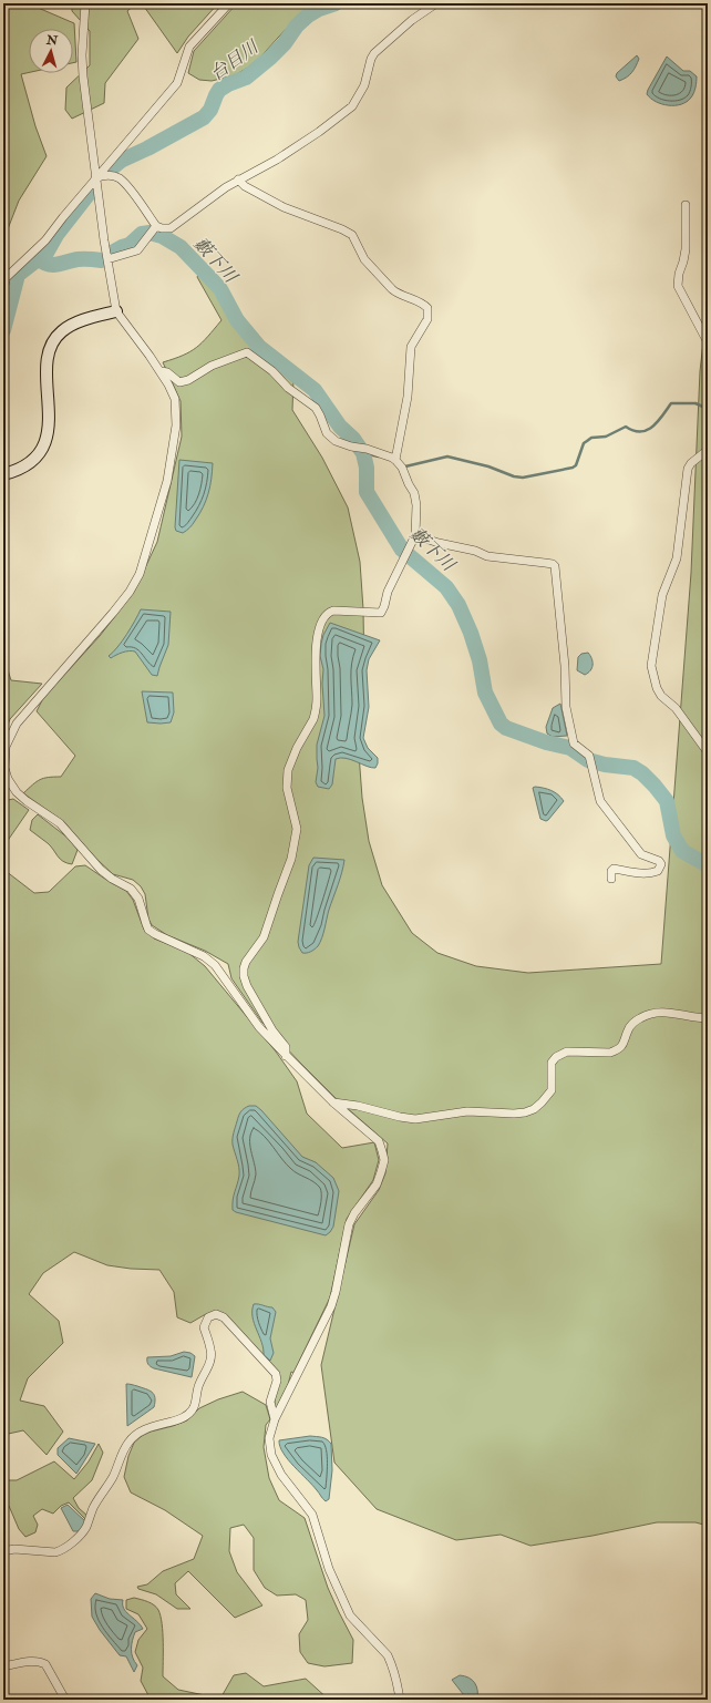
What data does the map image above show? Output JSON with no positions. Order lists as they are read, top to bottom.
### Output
{
  "water": ["台目川", "藪下川"],
  "north": "top"
}
